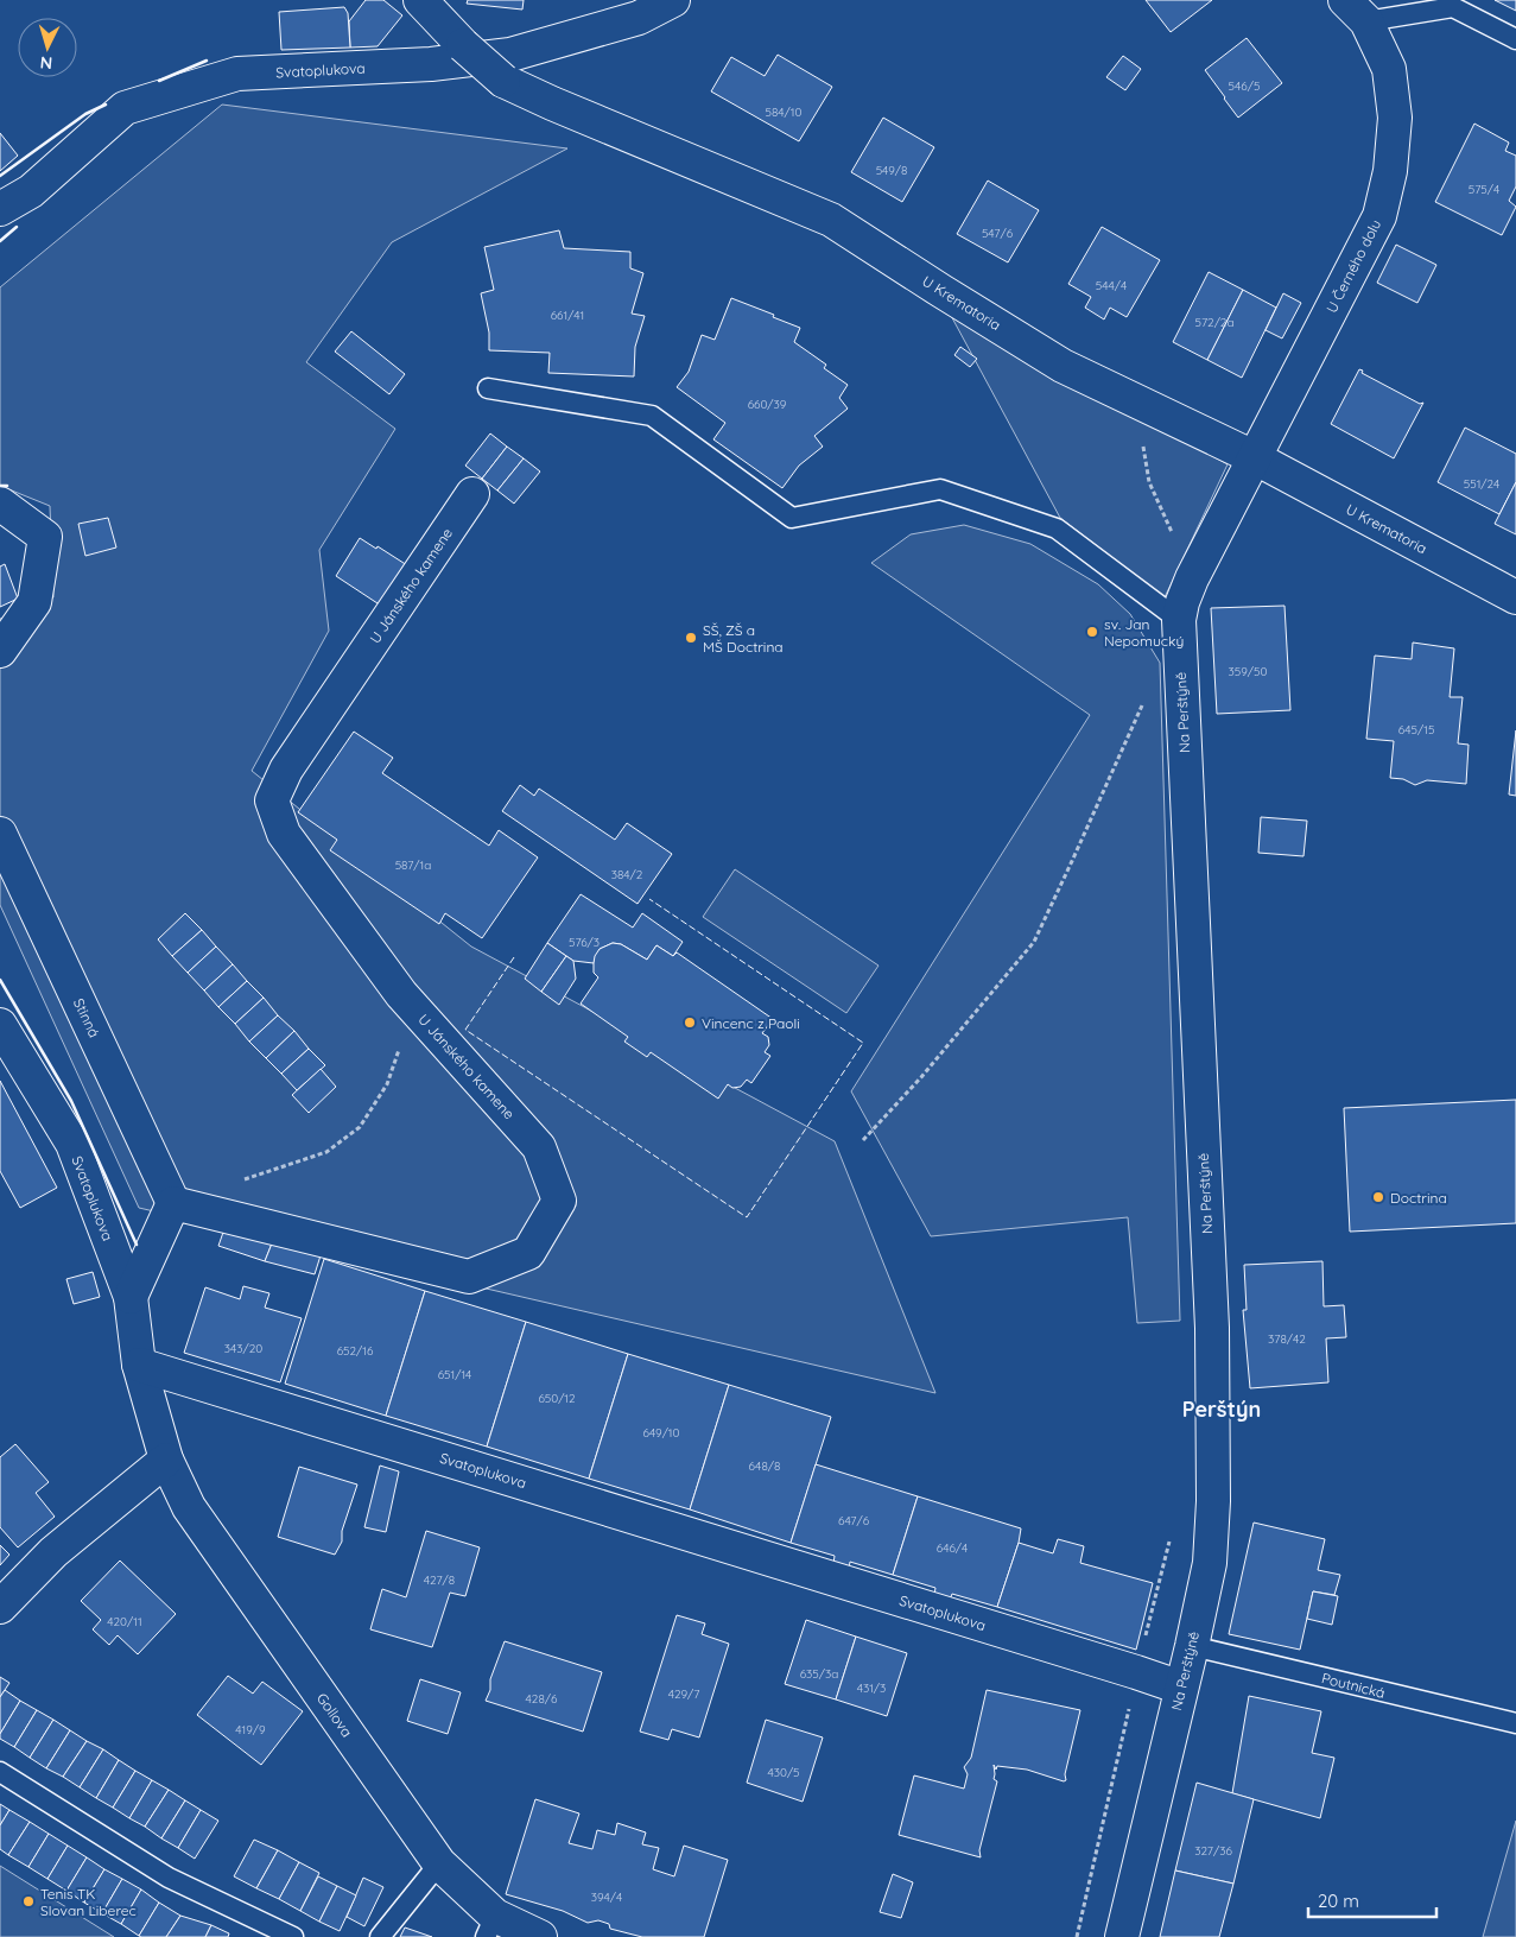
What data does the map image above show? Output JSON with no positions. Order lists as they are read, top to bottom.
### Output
{
  "streets": {
    "street": [
      "Svatoplukova",
      "U Černého dolu",
      "U Krematoria",
      "U Jánského kamene",
      "Na Perštýně",
      "Stinná",
      "Gollova"
    ],
    "lane": ["Poutnická"]
  },
  "crossings": [
    ["Svatoplukova", "Na Perštýně"],
    ["Svatoplukova", "Gollova"],
    ["U Černého dolu", "U Krematoria"],
    ["U Černého dolu", "Na Perštýně"],
    ["U Krematoria", "Na Perštýně"],
    ["U Jánského kamene", "Stinná"],
    ["Na Perštýně", "Poutnická"]
  ],
  "districts": ["Perštýn"],
  "places": [
    "sv. Jan Nepomucký",
    "SŠ, ZŠ a MŠ Doctrina",
    "Vincenc z Paoli",
    "Doctrina",
    "Tenis TK Slovan Liberec"
  ],
  "house_numbers": [
    "546/5",
    "584/10",
    "549/8",
    "575/4",
    "547/6",
    "544/4",
    "661/41",
    "572/2a",
    "660/39",
    "551/24",
    "359/50",
    "645/15",
    "587/1a",
    "384/2",
    "576/3",
    "378/42",
    "343/20",
    "652/16",
    "651/14",
    "650/12",
    "649/10",
    "648/8",
    "647/6",
    "646/4",
    "427/8",
    "420/11",
    "635/3a",
    "431/3",
    "429/7",
    "428/6",
    "419/9",
    "430/5",
    "327/36",
    "394/4"
  ],
  "scale_bar": "20 m",
  "north": "bottom"
}
